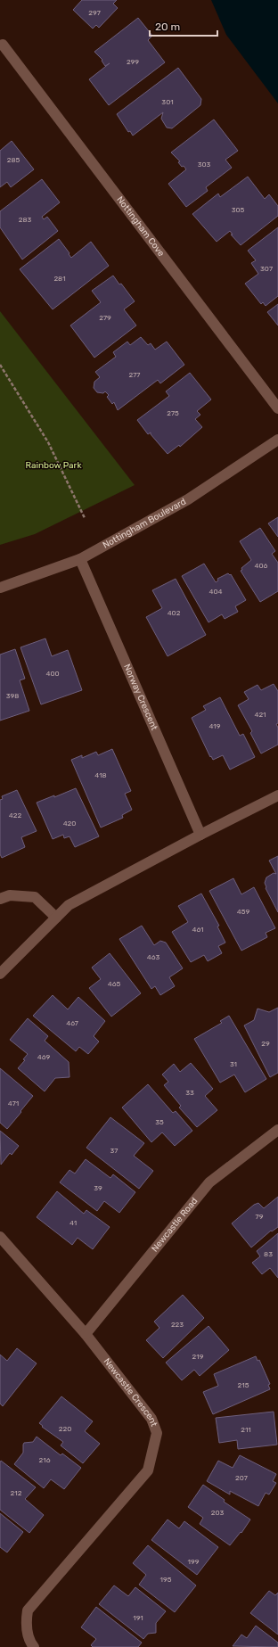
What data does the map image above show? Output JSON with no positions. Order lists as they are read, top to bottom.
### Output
{
  "streets": {
    "street": [
      "Nottingham Cove",
      "Nottingham Boulevard",
      "Norway Crescent",
      "Newcastle Road",
      "Newcastle Crescent"
    ]
  },
  "crossings": [
    ["Nottingham Boulevard", "Norway Crescent"],
    ["Newcastle Road", "Newcastle Crescent"]
  ],
  "parks": ["Rainbow Park"],
  "house_numbers": [
    "297",
    "299",
    "301",
    "285",
    "303",
    "305",
    "283",
    "307",
    "281",
    "279",
    "277",
    "275",
    "406",
    "404",
    "402",
    "400",
    "398",
    "421",
    "419",
    "418",
    "422",
    "420",
    "459",
    "461",
    "463",
    "465",
    "467",
    "29",
    "469",
    "31",
    "33",
    "471",
    "35",
    "37",
    "39",
    "79",
    "41",
    "83",
    "223",
    "219",
    "215",
    "220",
    "211",
    "216",
    "207",
    "212",
    "203",
    "199",
    "195",
    "191"
  ],
  "scale_bar": "20 m"
}
